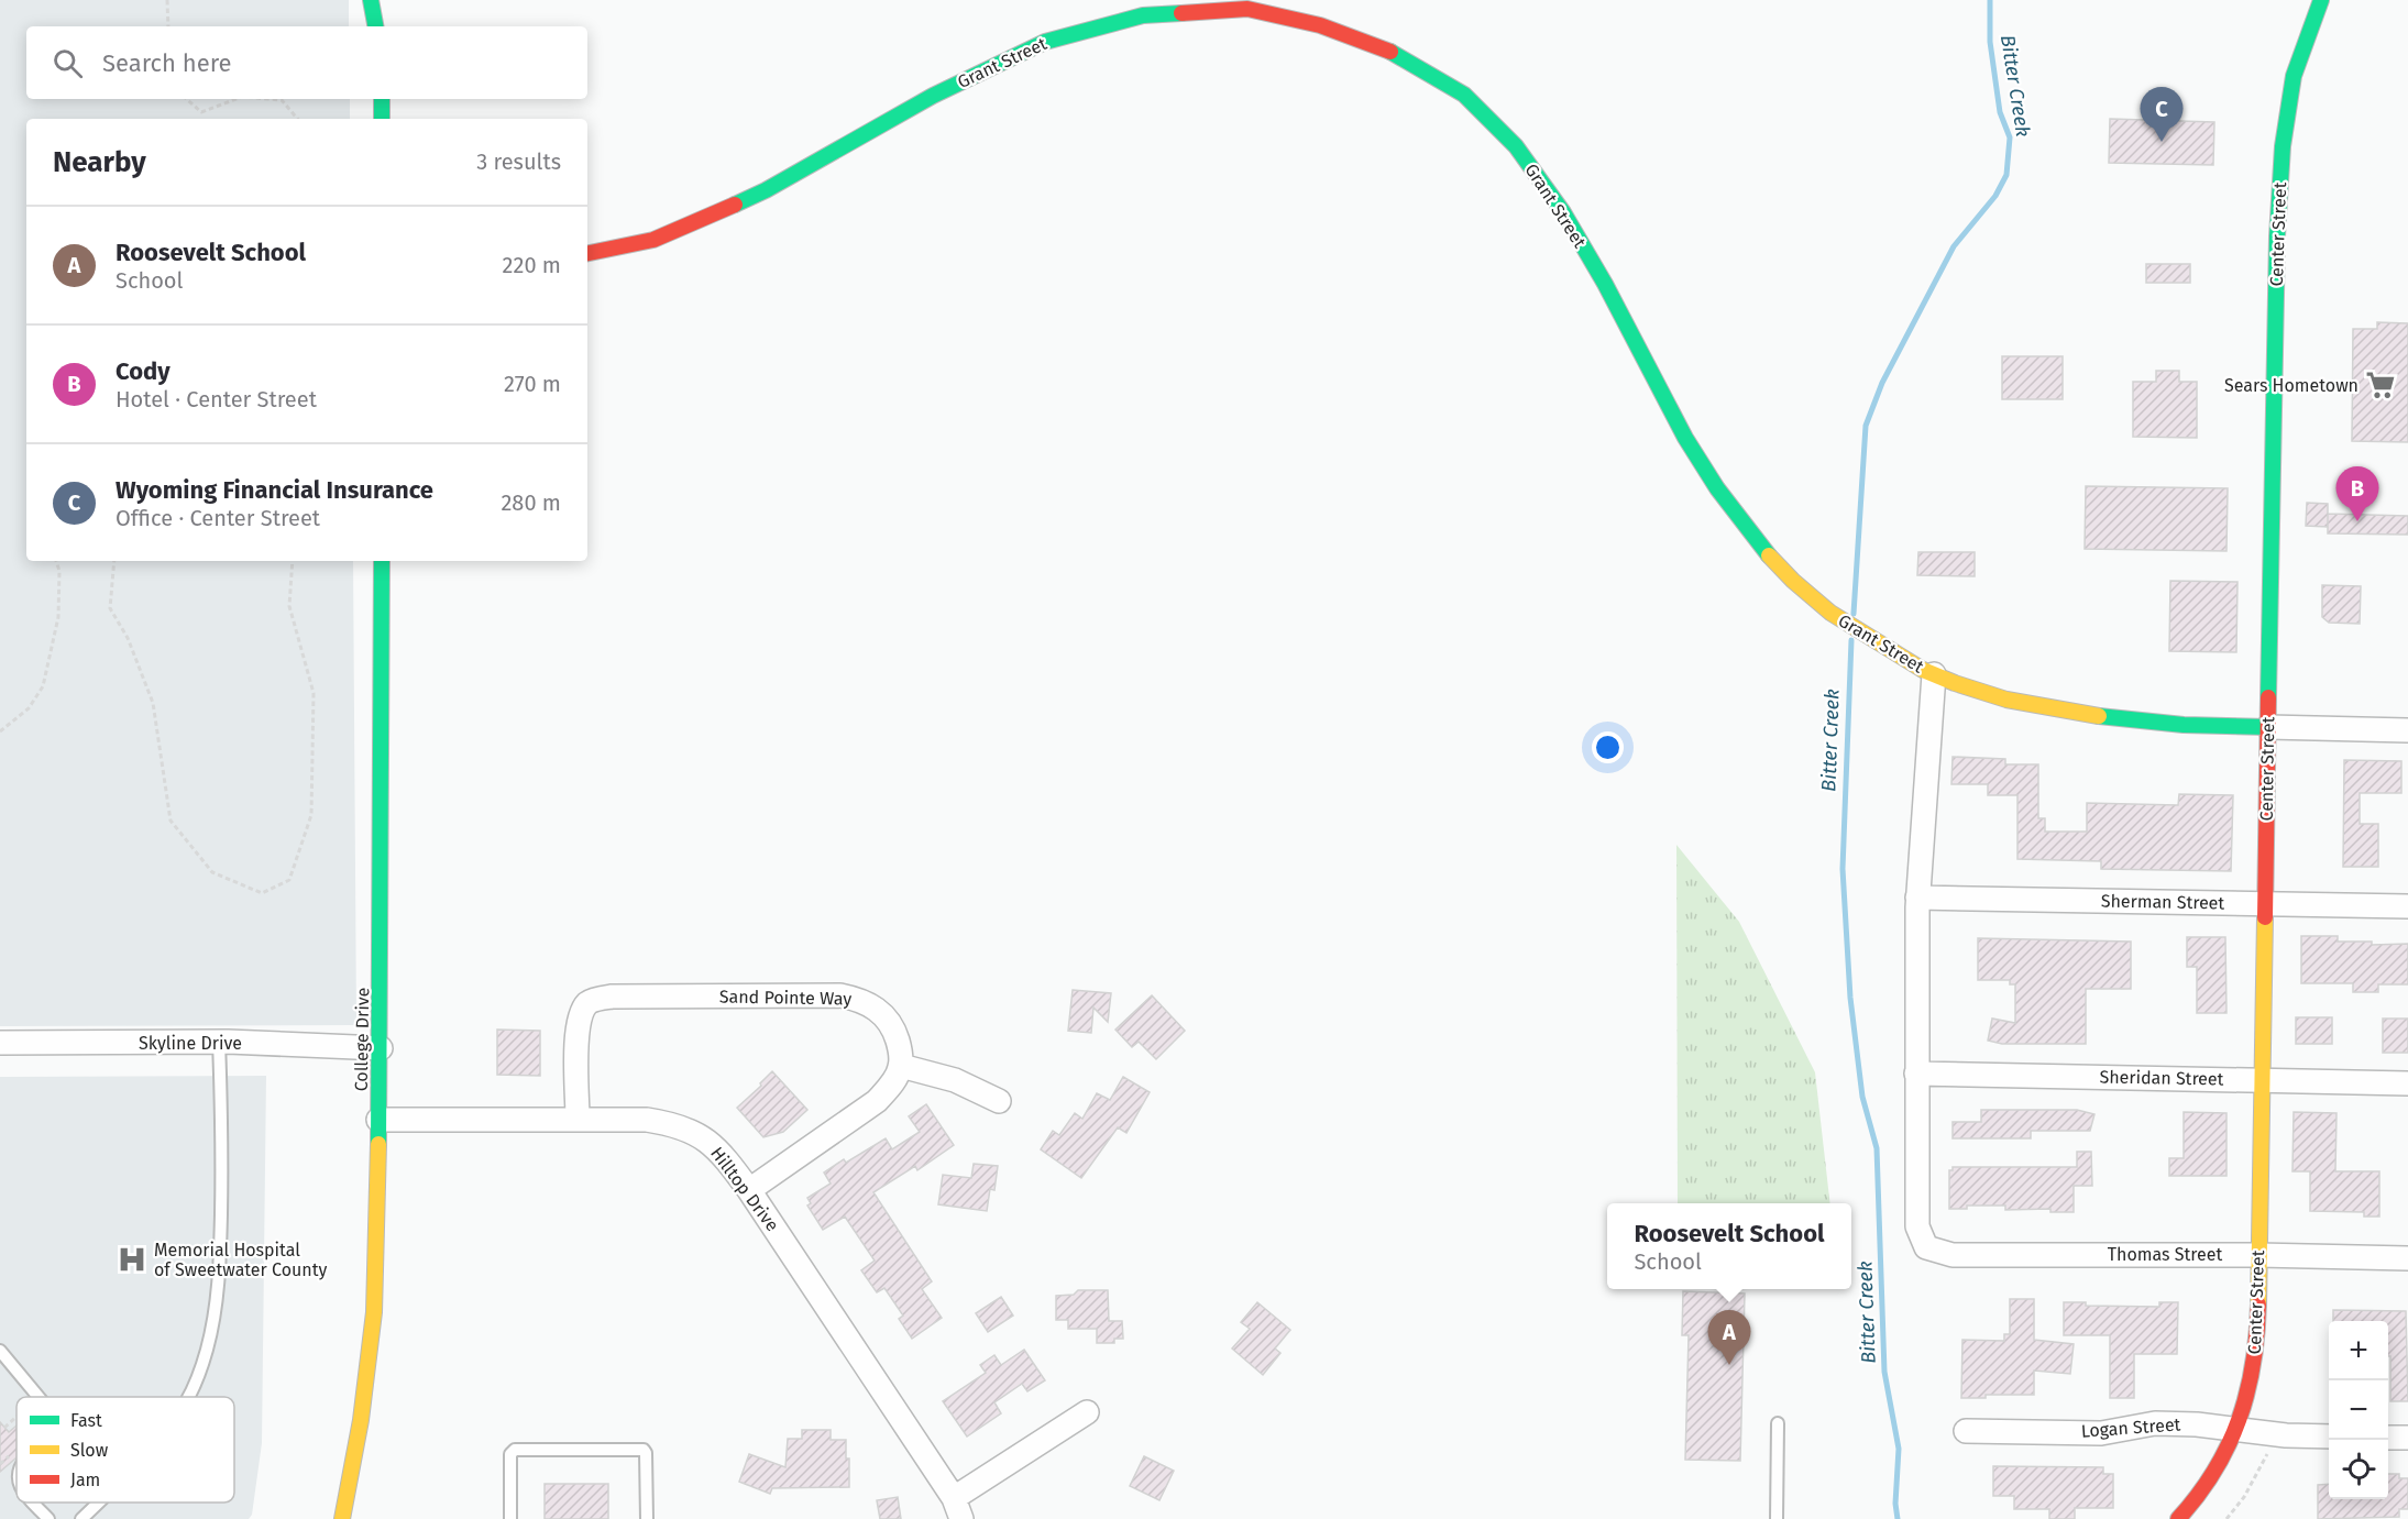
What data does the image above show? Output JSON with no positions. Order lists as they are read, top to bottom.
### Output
{
  "streets": {
    "main road": ["Grant Street", "Center Street", "College Drive"],
    "street": [
      "Sherman Street",
      "Sand Pointe Way",
      "Skyline Drive",
      "Sheridan Street",
      "Hilltop Drive",
      "Thomas Street",
      "Logan Street"
    ]
  },
  "crossings": [
    ["Grant Street", "Center Street"],
    ["Center Street", "Sherman Street"],
    ["Center Street", "Sheridan Street"],
    ["Center Street", "Thomas Street"],
    ["Center Street", "Logan Street"],
    ["Sand Pointe Way", "Hilltop Drive"],
    ["College Drive", "Skyline Drive"],
    ["College Drive", "Hilltop Drive"],
    ["Sheridan Street", "Thomas Street"]
  ],
  "water": ["Bitter Creek"],
  "places": {
    "supermarket": ["Sears Hometown"],
    "hospital": ["Memorial Hospital of Sweetwater County"]
  },
  "legend": ["Fast", "Slow", "Jam"],
  "page": {
    "search": "Search here",
    "pins": ["C", "B", "A"],
    "heading": ["Nearby", "3 results"],
    "list": [
      {
        "mark": "A",
        "name": "Roosevelt School",
        "note": "School",
        "value": "220 m"
      },
      {
        "mark": "B",
        "name": "Cody",
        "note": "Hotel · Center Street",
        "value": "270 m"
      },
      {
        "mark": "C",
        "name": "Wyoming Financial Insurance",
        "note": "Office · Center Street",
        "value": "280 m"
      }
    ],
    "popup": ["Roosevelt School", "School"],
    "map_buttons": ["+", "−"]
  }
}
